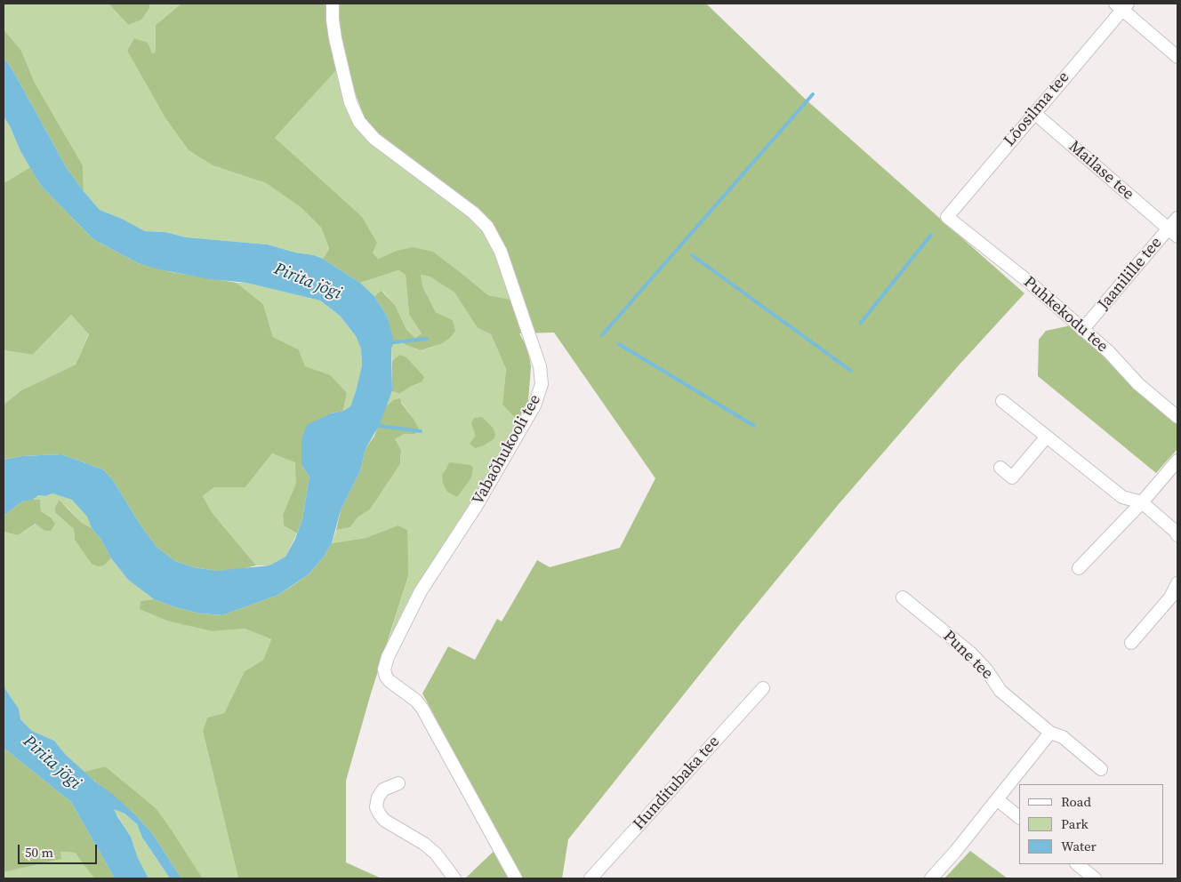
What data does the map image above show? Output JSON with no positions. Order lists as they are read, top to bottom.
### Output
{
  "streets": {
    "street": [
      "Lõosilma tee",
      "Mailase tee",
      "Jaanilille tee",
      "Puhkekodu tee",
      "Vabaõhukooli tee",
      "Pune tee",
      "Hunditubaka tee"
    ]
  },
  "crossings": [
    ["Lõosilma tee", "Mailase tee"],
    ["Lõosilma tee", "Puhkekodu tee"],
    ["Mailase tee", "Jaanilille tee"],
    ["Jaanilille tee", "Puhkekodu tee"]
  ],
  "water": ["Pirita jõgi"],
  "legend": ["Road", "Park", "Water"],
  "scale_bar": "50 m"
}
